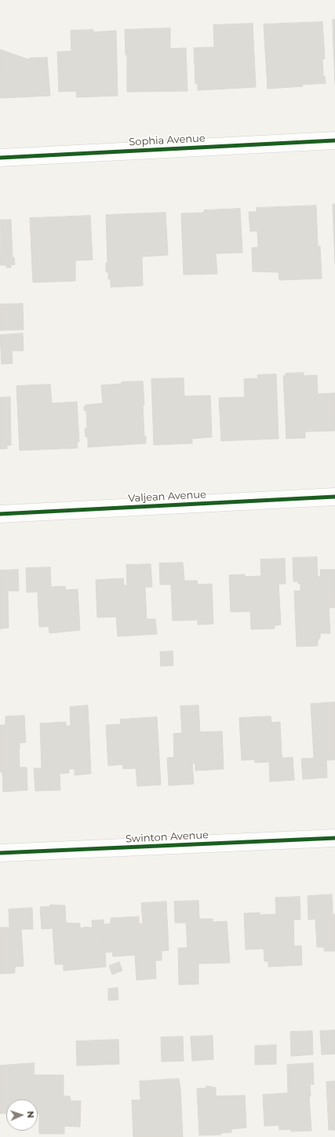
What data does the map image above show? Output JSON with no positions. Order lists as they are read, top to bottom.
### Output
{
  "streets": {
    "street": ["Sophia Avenue", "Valjean Avenue", "Swinton Avenue"]
  },
  "north": "right"
}
